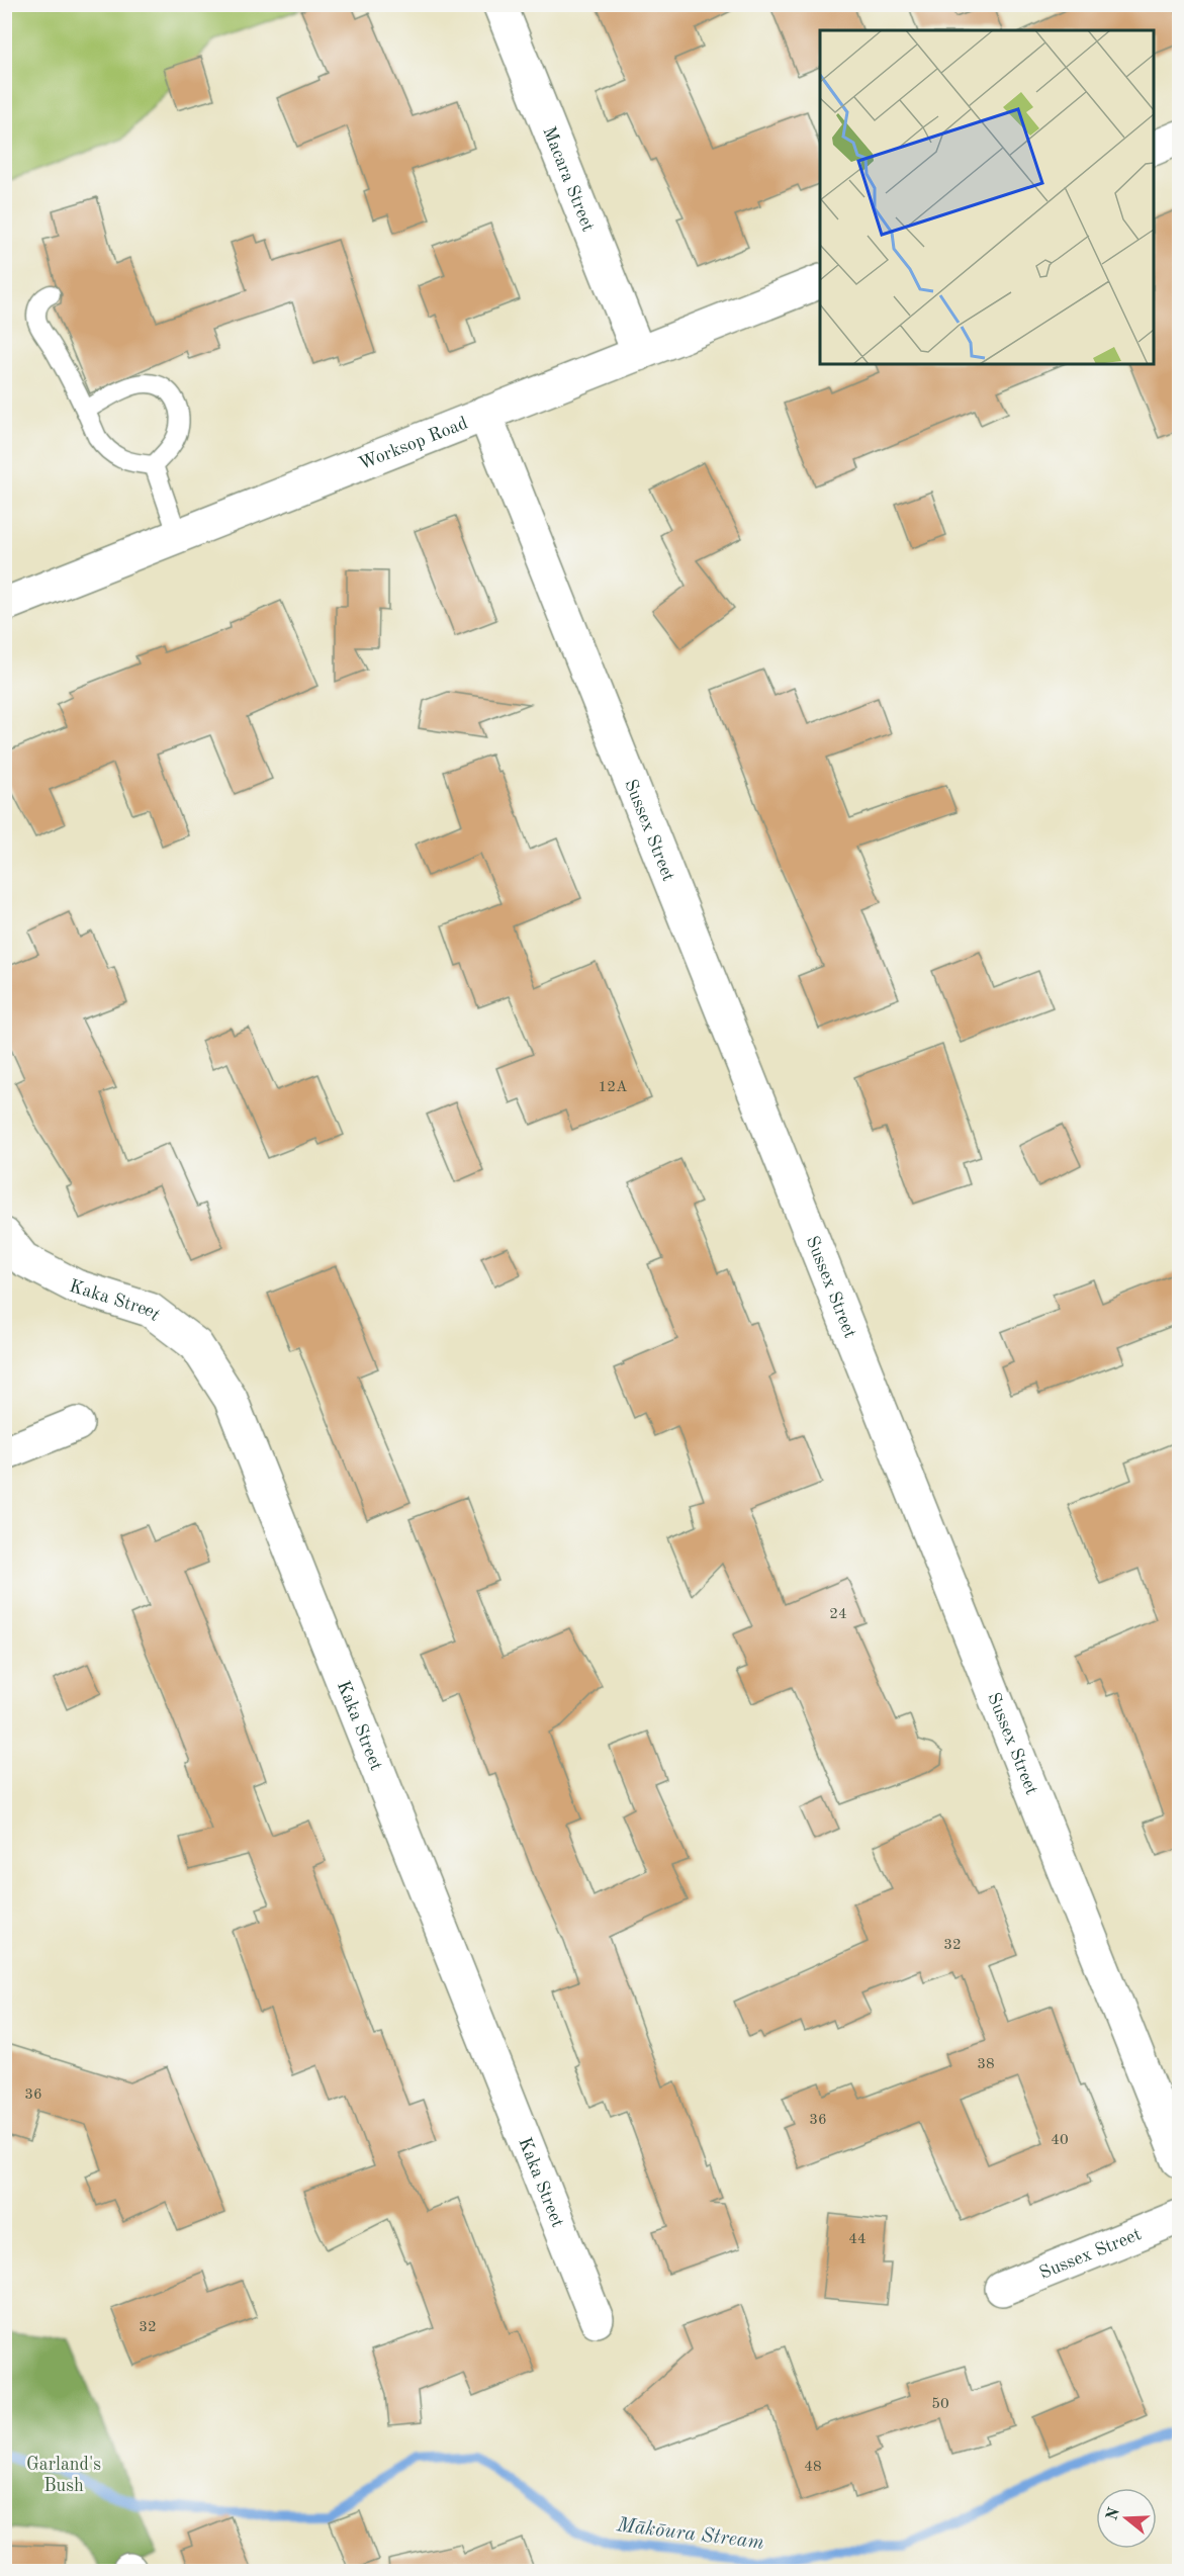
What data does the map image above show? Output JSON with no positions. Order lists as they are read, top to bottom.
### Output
{
  "streets": {
    "street": [
      "Macara Street",
      "Worksop Road",
      "Sussex Street",
      "Kaka Street"
    ]
  },
  "crossings": [
    ["Macara Street", "Worksop Road"],
    ["Worksop Road", "Sussex Street"]
  ],
  "water": ["Mākōura Stream"],
  "parks": ["Garland's Bush"],
  "house_numbers": [
    "12A",
    "24",
    "32",
    "38",
    "36",
    "36",
    "40",
    "44",
    "32",
    "50",
    "48"
  ],
  "north": "left"
}
